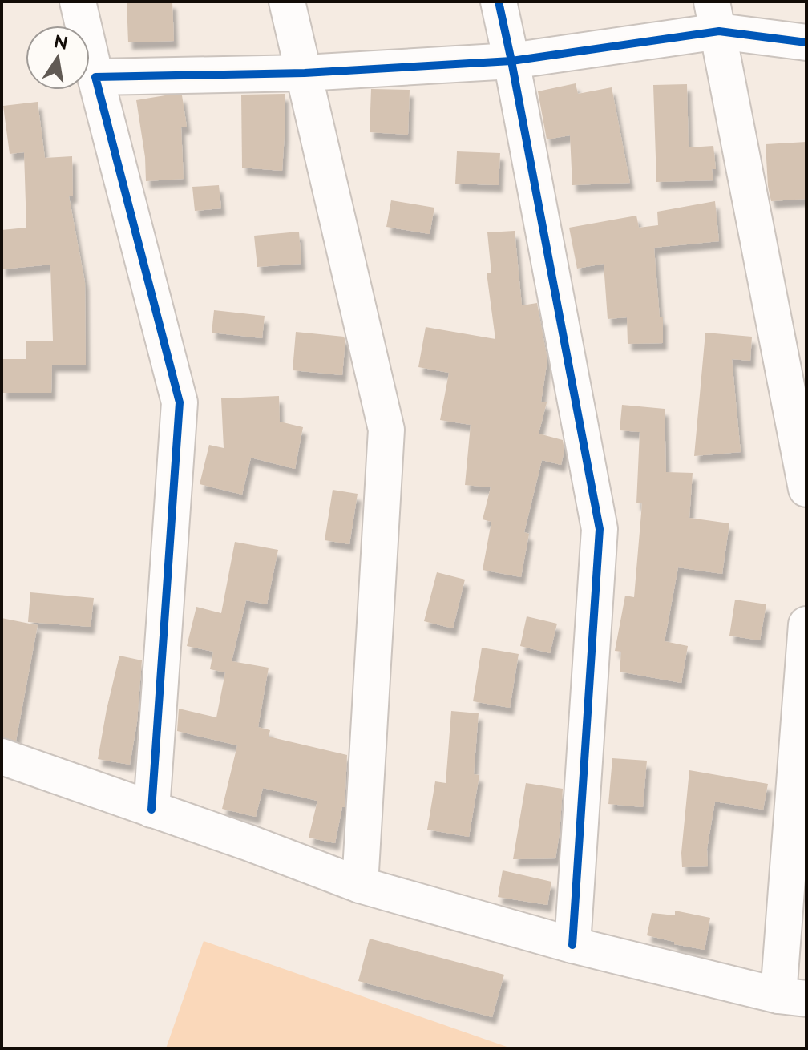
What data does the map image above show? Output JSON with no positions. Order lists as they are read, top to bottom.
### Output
{
  "north": "top"
}
